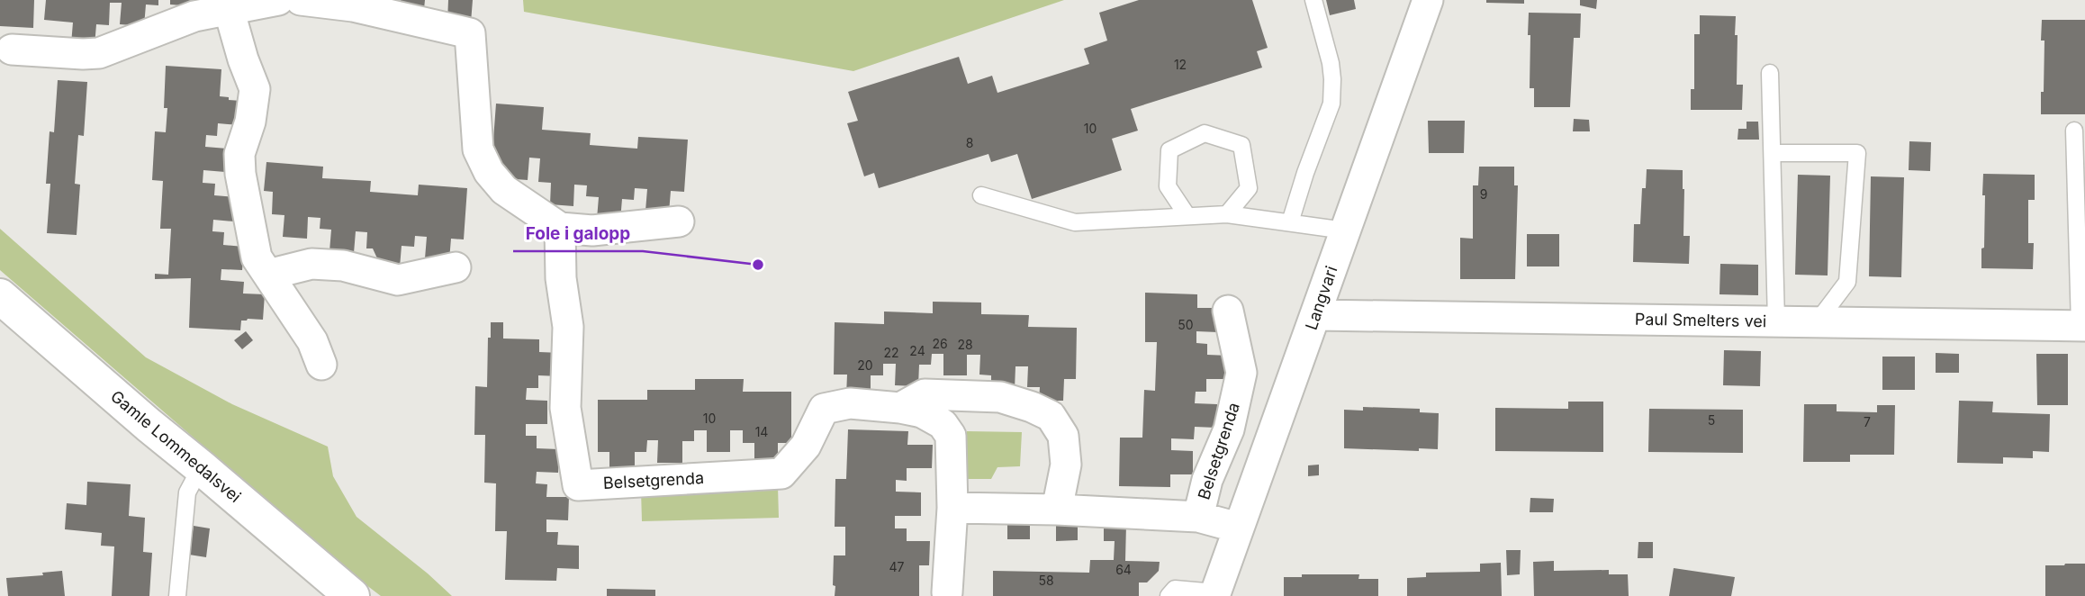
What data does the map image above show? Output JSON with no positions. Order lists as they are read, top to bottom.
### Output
{
  "streets": {
    "street": [
      "Langvari",
      "Paul Smelters vei",
      "Gamle Lommedalsvei",
      "Belsetgrenda"
    ]
  },
  "crossings": [
    ["Langvari", "Paul Smelters vei"],
    ["Langvari", "Belsetgrenda"]
  ],
  "places": ["Fole i galopp"],
  "house_numbers": [
    "12",
    "10",
    "8",
    "9",
    "50",
    "26",
    "28",
    "24",
    "22",
    "20",
    "10",
    "5",
    "7",
    "14",
    "47",
    "64",
    "58"
  ]
}
